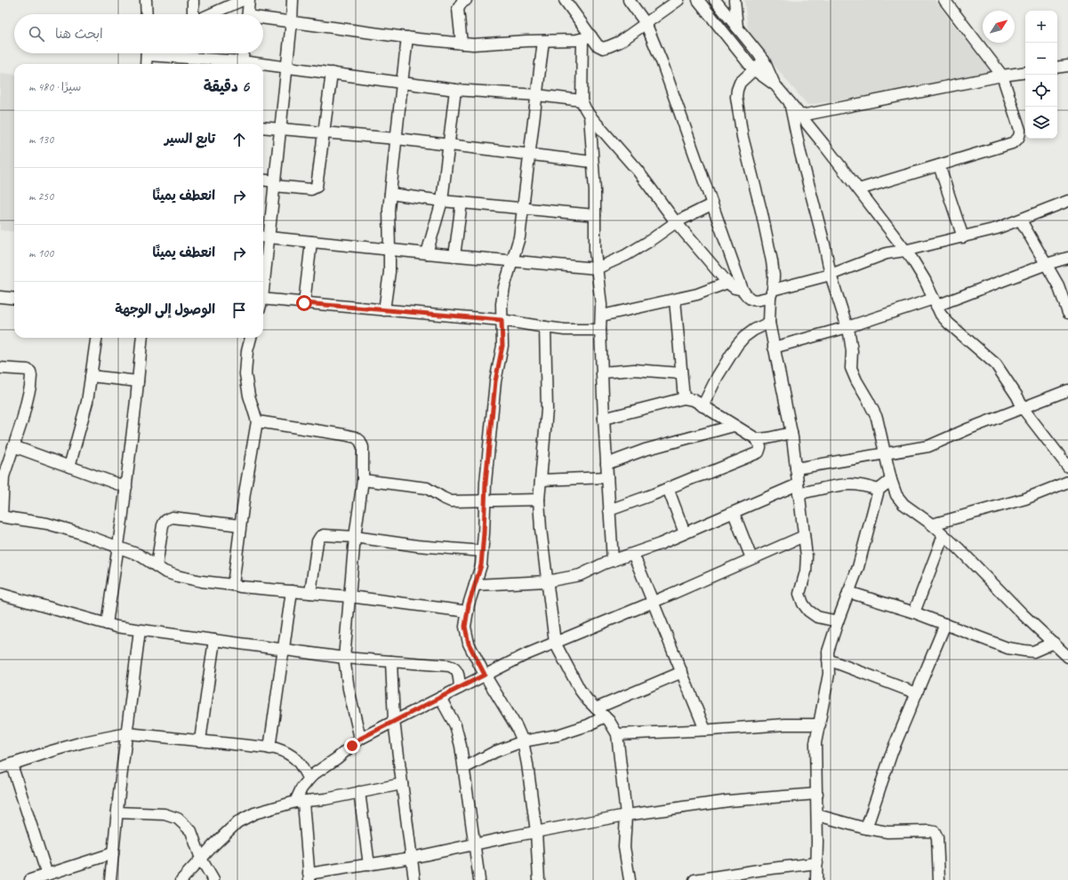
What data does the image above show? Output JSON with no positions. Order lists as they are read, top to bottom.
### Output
{
  "north": "top right",
  "page": {
    "map_buttons": ["+", "−"],
    "search": "ابحث هنا",
    "heading": ["6 دقيقة", "سيرًا · 480 m"],
    "list": [
      ["تابع السير", "130 m"],
      ["انعطف يمينًا", "250 m"],
      ["انعطف يمينًا", "100 m"],
      "الوصول إلى الوجهة"
    ]
  }
}
